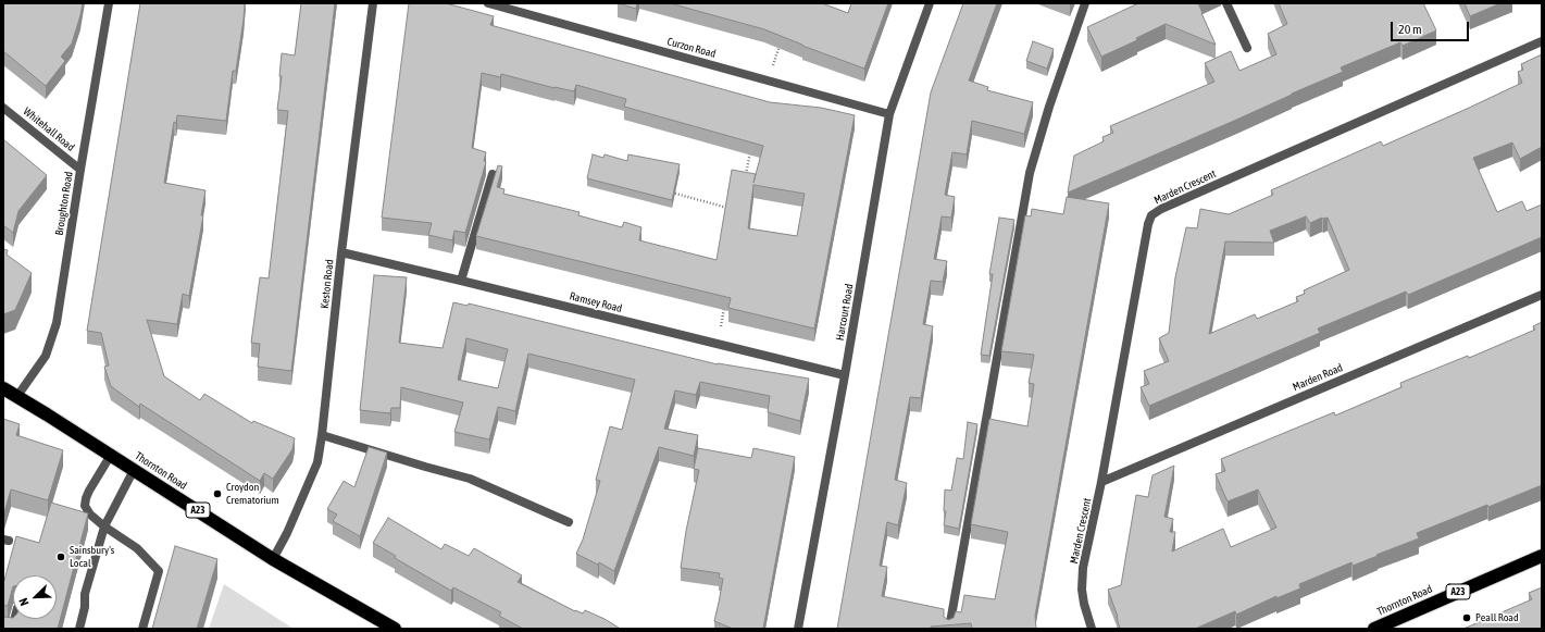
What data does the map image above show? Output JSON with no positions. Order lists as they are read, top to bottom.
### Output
{
  "streets": {
    "highway": ["Thornton Road", "A23"],
    "street": [
      "Curzon Road",
      "Whitehall Road",
      "Marden Crescent",
      "Broughton Road",
      "Keston Road",
      "Ramsey Road",
      "Harcourt Road",
      "Marden Road"
    ]
  },
  "crossings": [
    ["Curzon Road", "Harcourt Road"],
    ["Whitehall Road", "Broughton Road"],
    ["Marden Crescent", "Marden Road"],
    ["Broughton Road", "Thornton Road"],
    ["Keston Road", "Ramsey Road"],
    ["Keston Road", "Thornton Road"],
    ["Ramsey Road", "Harcourt Road"]
  ],
  "places": ["Croydon Crematorium", "Sainsbury's Local", "Peall Road"],
  "scale_bar": "20 m",
  "north": "bottom left"
}
